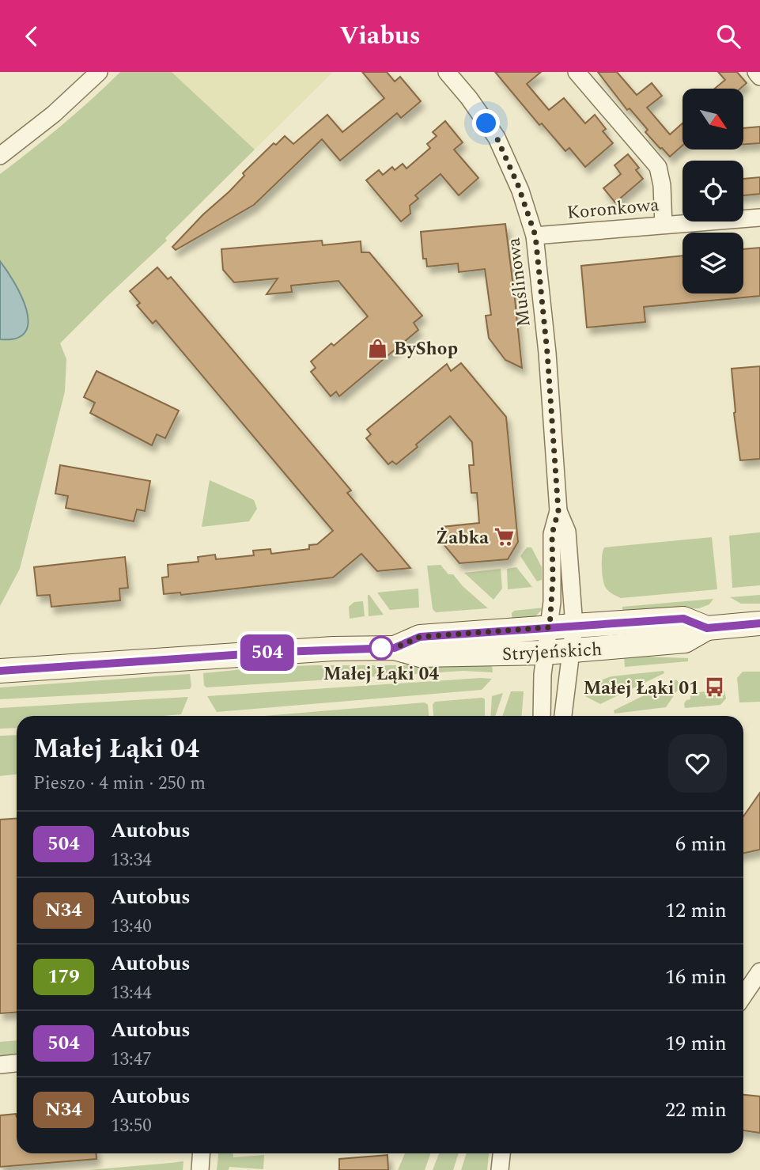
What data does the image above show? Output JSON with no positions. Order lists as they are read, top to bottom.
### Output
{
  "streets": {
    "street": ["Koronkowa", "Muślinowa", "Stryjeńskich"]
  },
  "crossings": [
    ["Koronkowa", "Muślinowa"],
    ["Muślinowa", "Stryjeńskich"]
  ],
  "places": {
    "shop": ["ByShop"],
    "supermarket": ["Żabka"],
    "other": ["Małej Łąki 04"],
    "bus stop": ["Małej Łąki 01"]
  },
  "lines": ["bus line 504"],
  "north": "bottom right",
  "page": {
    "header": "Viabus",
    "on_map": "504",
    "heading": ["Małej Łąki 04", "Pieszo · 4 min · 250 m"],
    "list": [
      {
        "mark": "504",
        "name": "Autobus",
        "note": "13:34",
        "value": "6 min"
      },
      {
        "mark": "N34",
        "name": "Autobus",
        "note": "13:40",
        "value": "12 min"
      },
      {
        "mark": "179",
        "name": "Autobus",
        "note": "13:44",
        "value": "16 min"
      },
      {
        "mark": "504",
        "name": "Autobus",
        "note": "13:47",
        "value": "19 min"
      },
      {
        "mark": "N34",
        "name": "Autobus",
        "note": "13:50",
        "value": "22 min"
      }
    ]
  }
}
